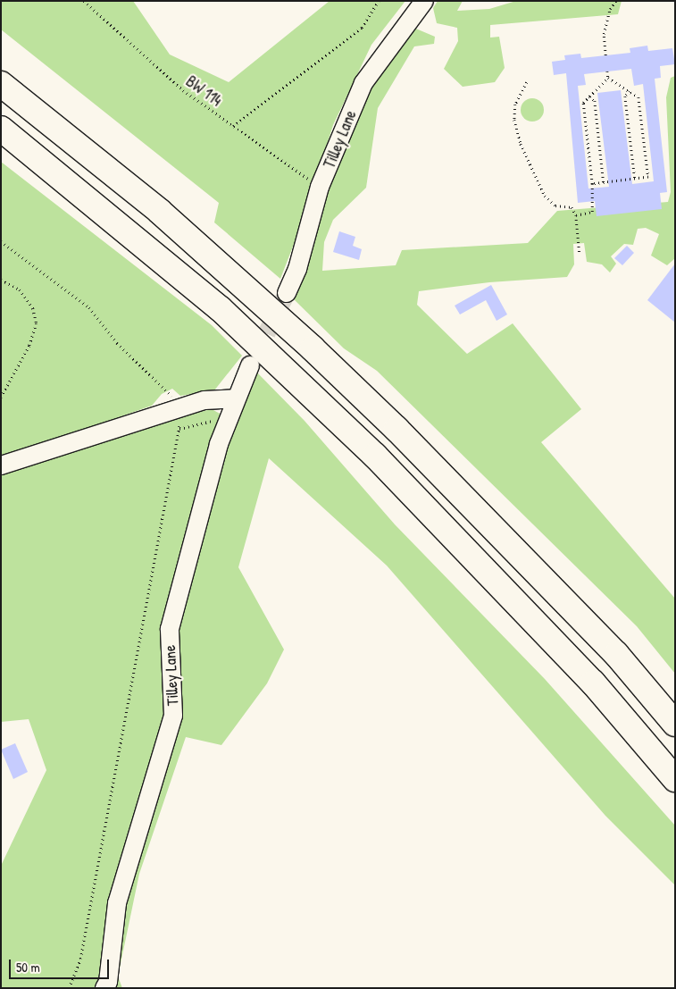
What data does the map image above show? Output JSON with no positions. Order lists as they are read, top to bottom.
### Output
{
  "streets": {
    "street": ["Tilley Lane"],
    "path": ["BW 114"]
  },
  "crossings": [
    ["BW 114", "Tilley Lane"]
  ],
  "scale_bar": "50 m"
}
